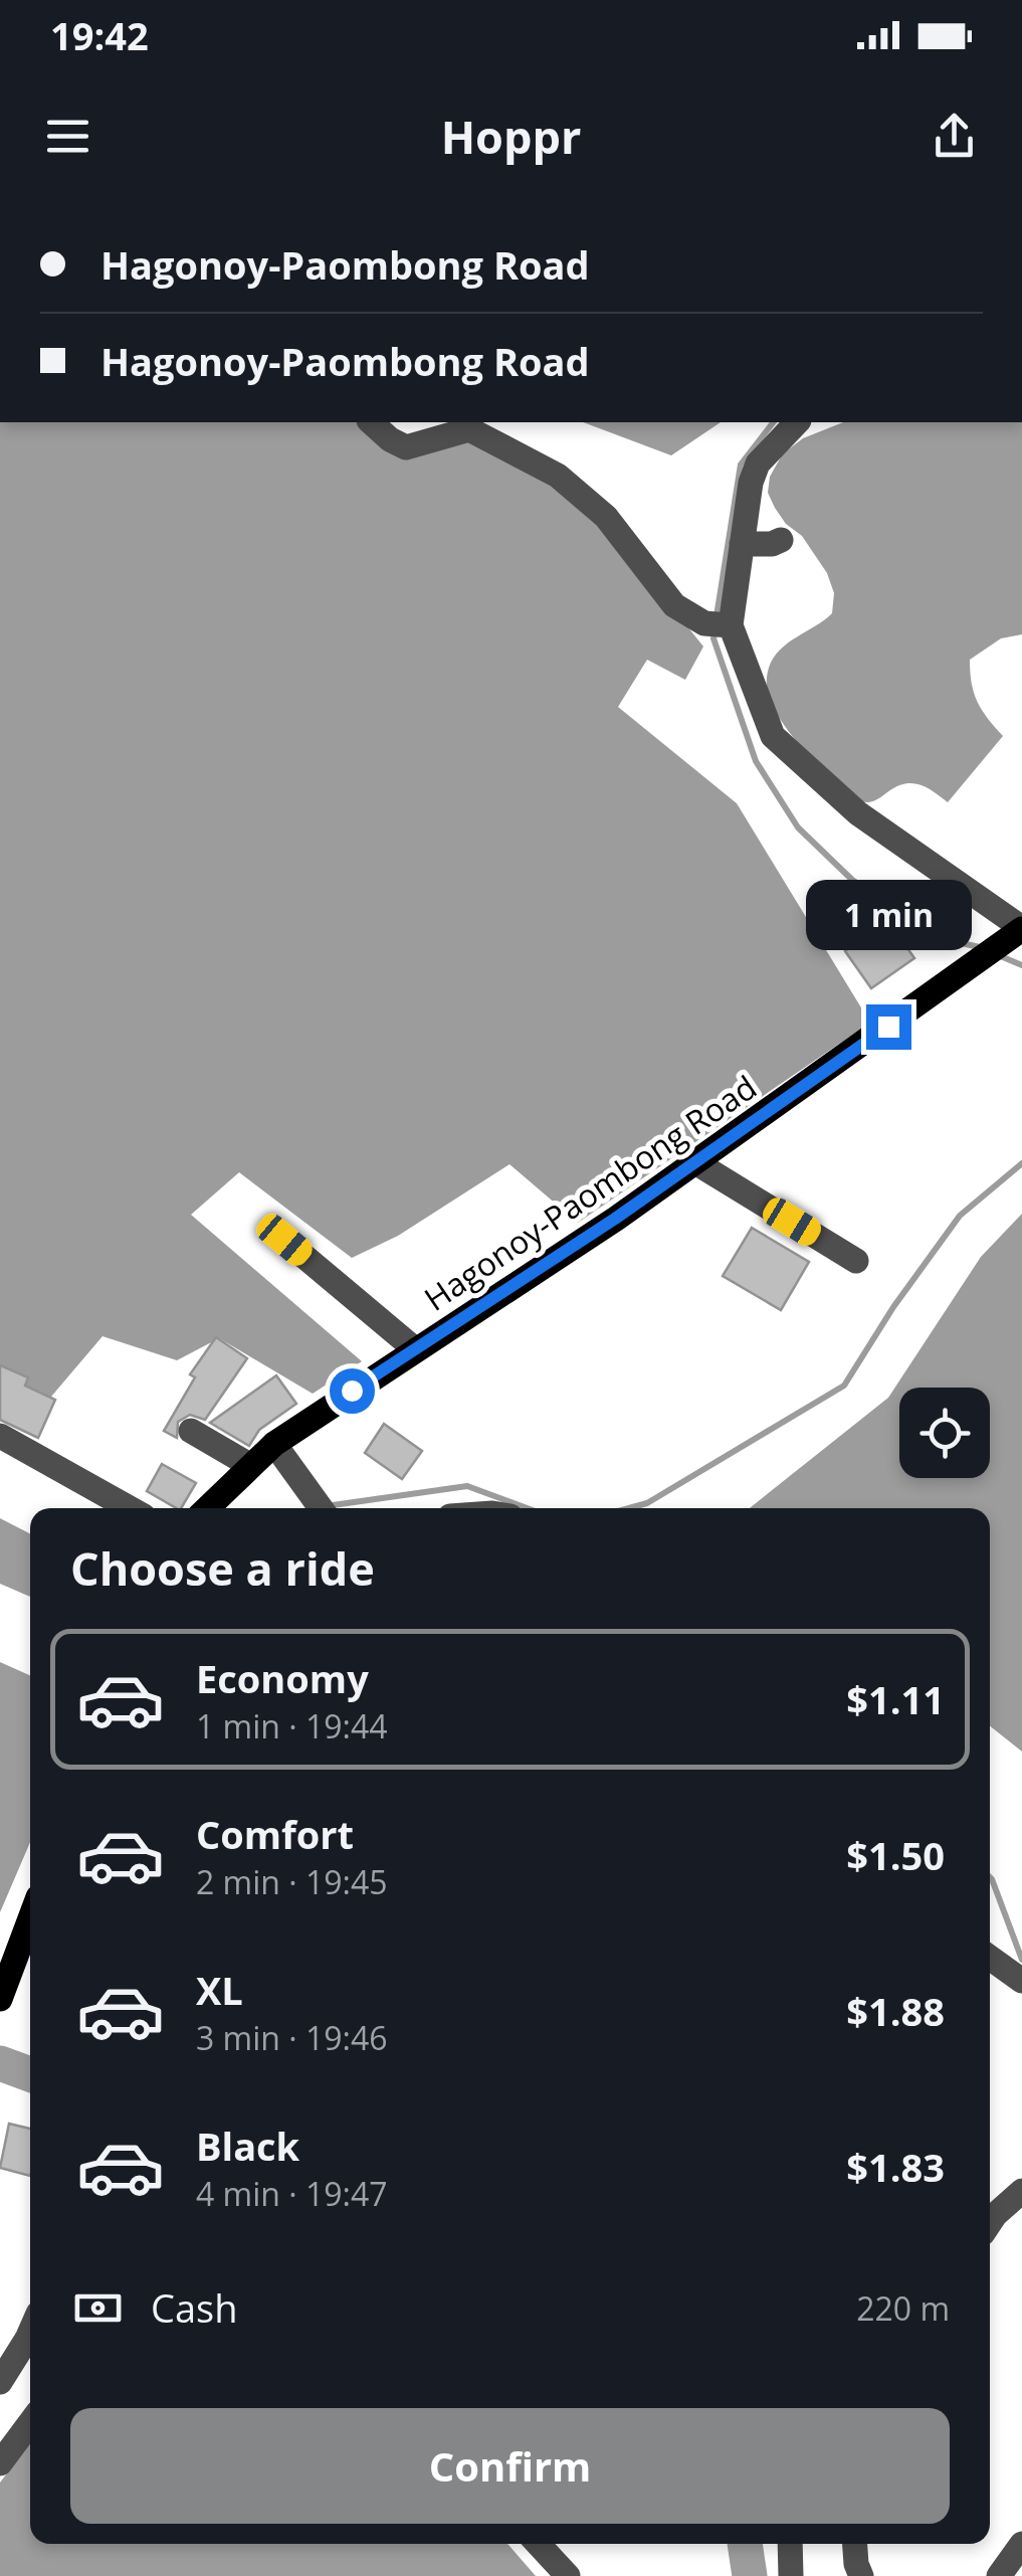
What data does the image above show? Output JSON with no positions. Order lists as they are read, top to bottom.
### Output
{
  "streets": {
    "main road": ["Hagonoy-Paombong Road"]
  },
  "page": {
    "status": "19:42",
    "header": "Hoppr",
    "banner": ["Hagonoy-Paombong Road", "Hagonoy-Paombong Road"],
    "bubble": "1 min",
    "heading": "Choose a ride",
    "list": [
      {
        "name": "Economy",
        "note": "1 min · 19:44",
        "value": "$1.11"
      },
      {
        "name": "Comfort",
        "note": "2 min · 19:45",
        "value": "$1.50"
      },
      {
        "name": "XL",
        "note": "3 min · 19:46",
        "value": "$1.88"
      },
      {
        "name": "Black",
        "note": "4 min · 19:47",
        "value": "$1.83"
      }
    ],
    "pay": ["Cash", "220 m"],
    "buttons": "Confirm"
  }
}
